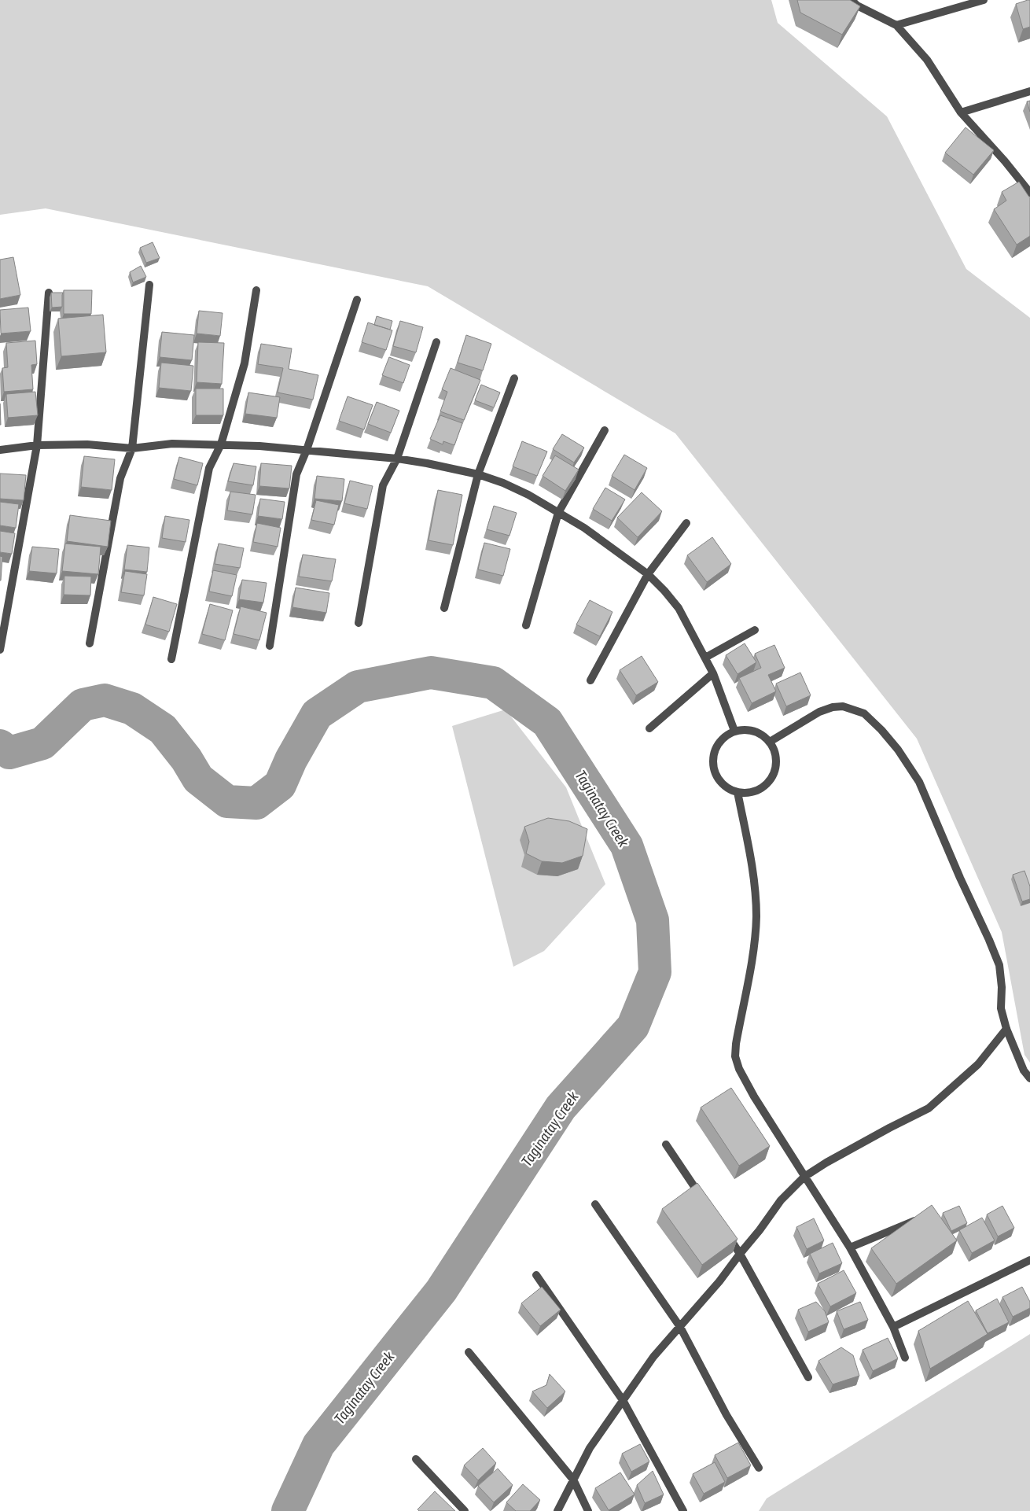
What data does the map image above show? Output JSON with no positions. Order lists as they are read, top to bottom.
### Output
{
  "water": ["Taginatay Creek"]
}
